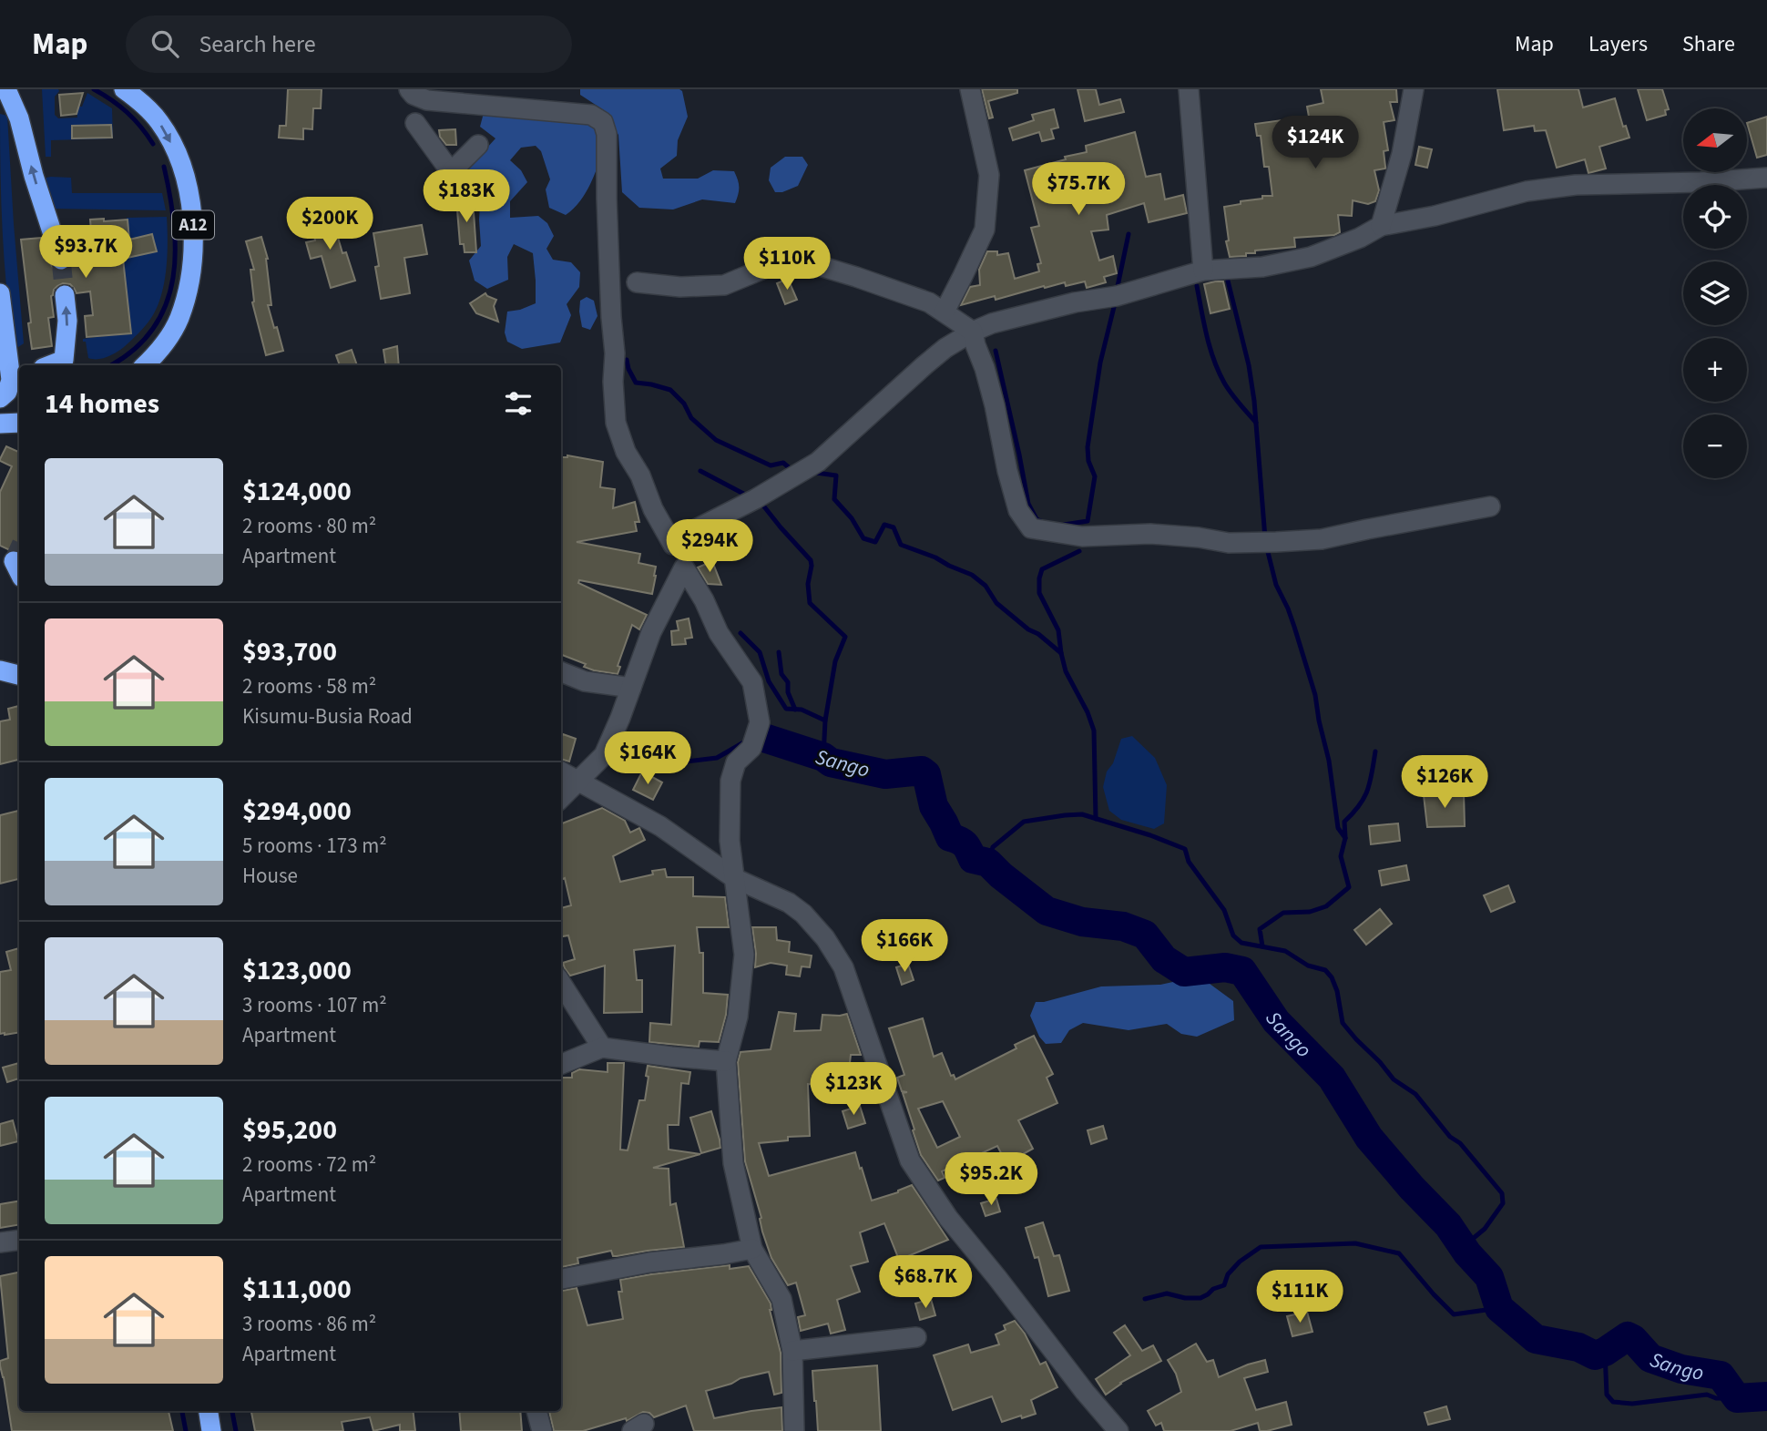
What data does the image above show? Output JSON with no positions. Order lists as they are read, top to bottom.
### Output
{
  "streets": {
    "highway": ["A12"]
  },
  "water": ["Sango"],
  "north": "left",
  "page": {
    "header": "Map",
    "search": "Search here",
    "nav": ["Map", "Layers", "Share"],
    "map_buttons": ["+", "−"],
    "price": [
      "$124K",
      "$75.7K",
      "$183K",
      "$200K",
      "$93.7K",
      "$110K",
      "$294K",
      "$164K",
      "$126K",
      "$166K",
      "$123K",
      "$95.2K",
      "$68.7K",
      "$111K"
    ],
    "heading": "14 homes",
    "list": [
      {
        "name": "$124,000",
        "note": "2 rooms · 80 m² · Apartment"
      },
      {
        "name": "$93,700",
        "note": "2 rooms · 58 m² · Kisumu-Busia Road"
      },
      {
        "name": "$294,000",
        "note": "5 rooms · 173 m² · House"
      },
      {
        "name": "$123,000",
        "note": "3 rooms · 107 m² · Apartment"
      },
      {
        "name": "$95,200",
        "note": "2 rooms · 72 m² · Apartment"
      },
      {
        "name": "$111,000",
        "note": "3 rooms · 86 m² · Apartment"
      }
    ]
  }
}
